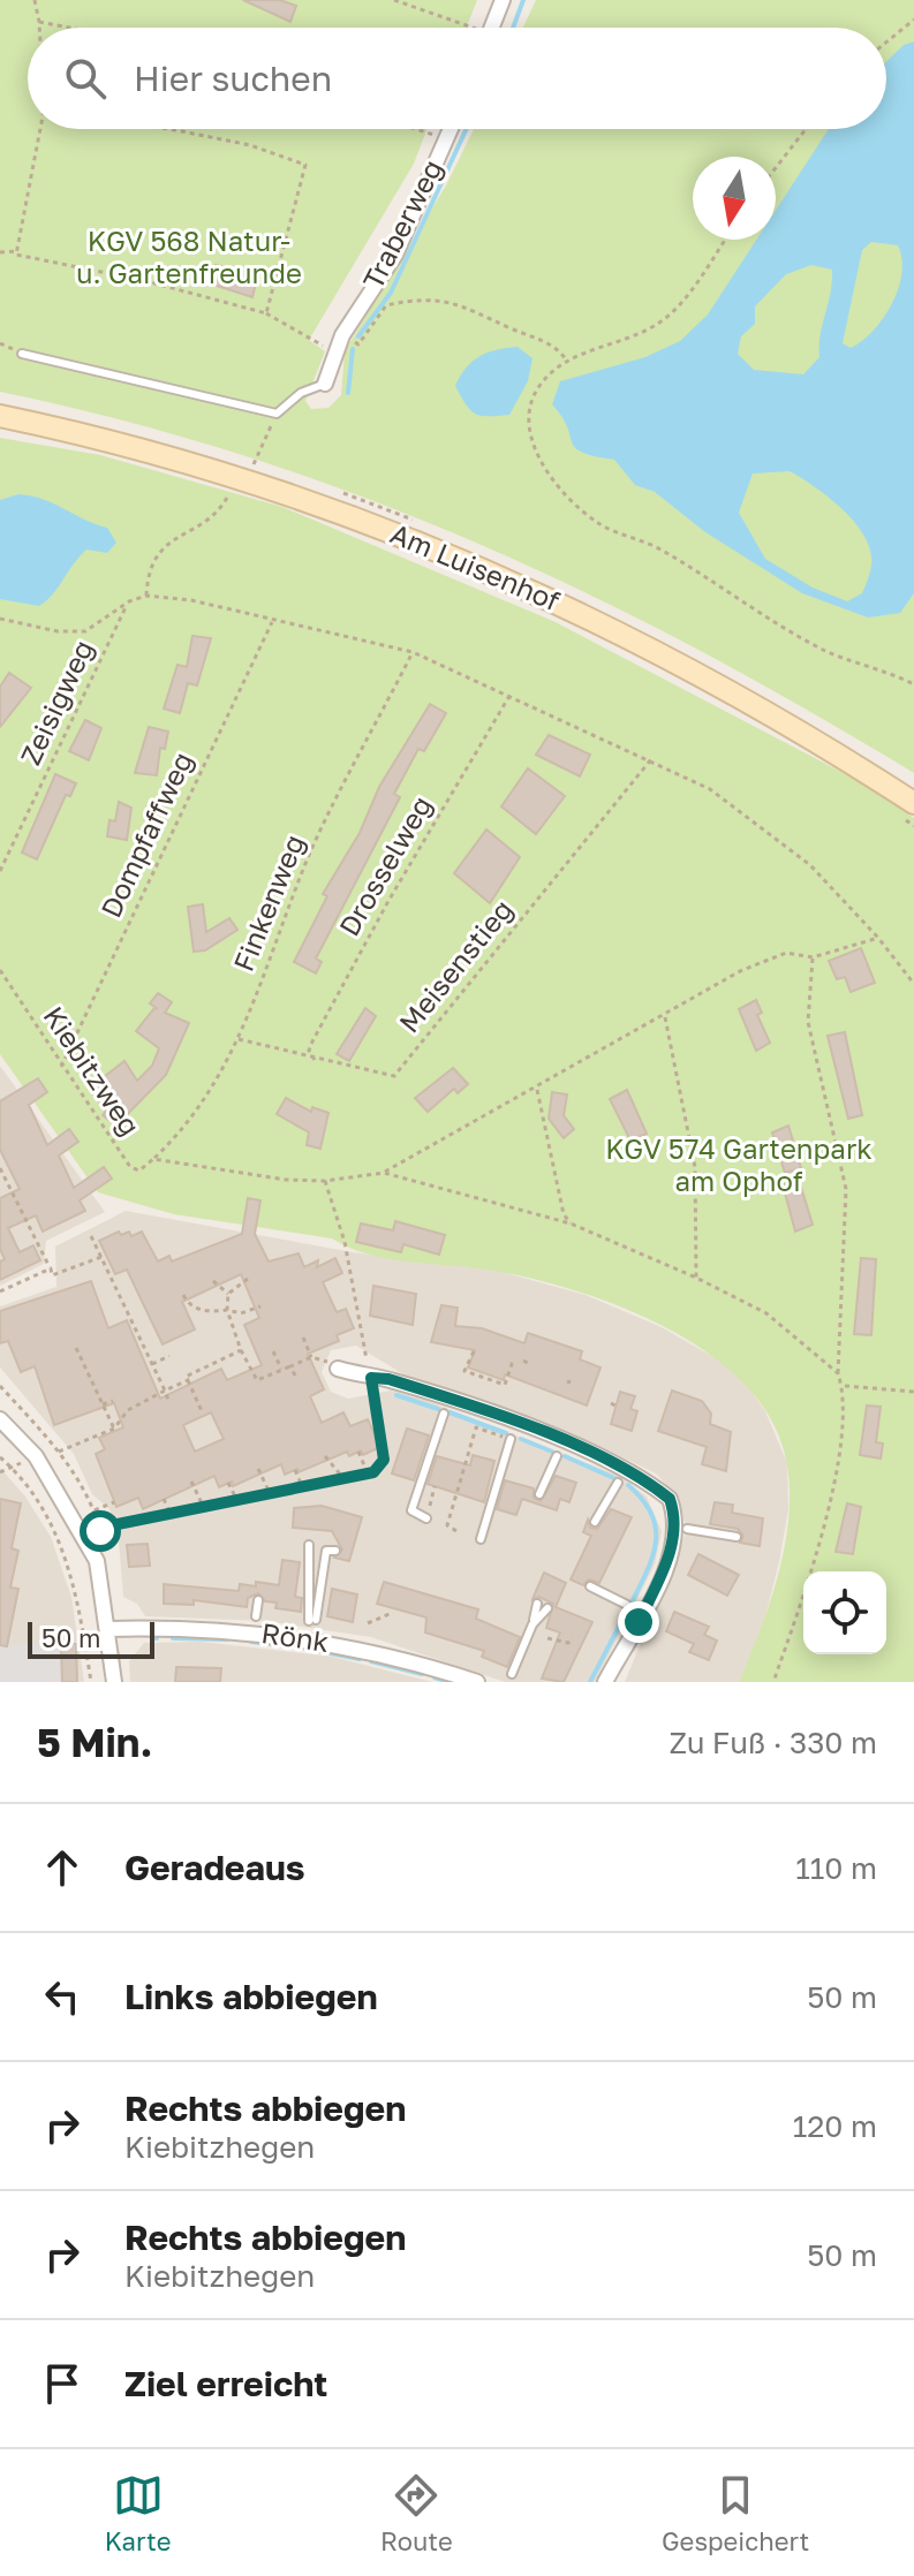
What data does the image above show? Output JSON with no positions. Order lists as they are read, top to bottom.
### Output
{
  "streets": {
    "main road": ["Am Luisenhof"],
    "street": ["Traberweg", "Rönk"],
    "path": [
      "Zeisigweg",
      "Dompfaffweg",
      "Drosselweg",
      "Finkenweg",
      "Meisenstieg",
      "Kiebitzweg"
    ]
  },
  "crossings": [
    ["Dompfaffweg", "Kiebitzweg"],
    ["Drosselweg", "Meisenstieg"],
    ["Finkenweg", "Meisenstieg"],
    ["Finkenweg", "Kiebitzweg"]
  ],
  "parks": ["KGV 568 Natur- u. Gartenfreunde", "KGV 574 Gartenpark am Ophof"],
  "scale_bar": "50 m",
  "north": "bottom",
  "page": {
    "search": "Hier suchen",
    "scale": "50 m",
    "heading": ["5 Min.", "Zu Fuß · 330 m"],
    "list": [
      ["Geradeaus", "110 m"],
      ["Links abbiegen", "50 m"],
      ["Rechts abbiegen", "Kiebitzhegen", "120 m"],
      ["Rechts abbiegen", "Kiebitzhegen", "50 m"],
      "Ziel erreicht"
    ],
    "nav": ["Karte", "Route", "Gespeichert"]
  }
}
